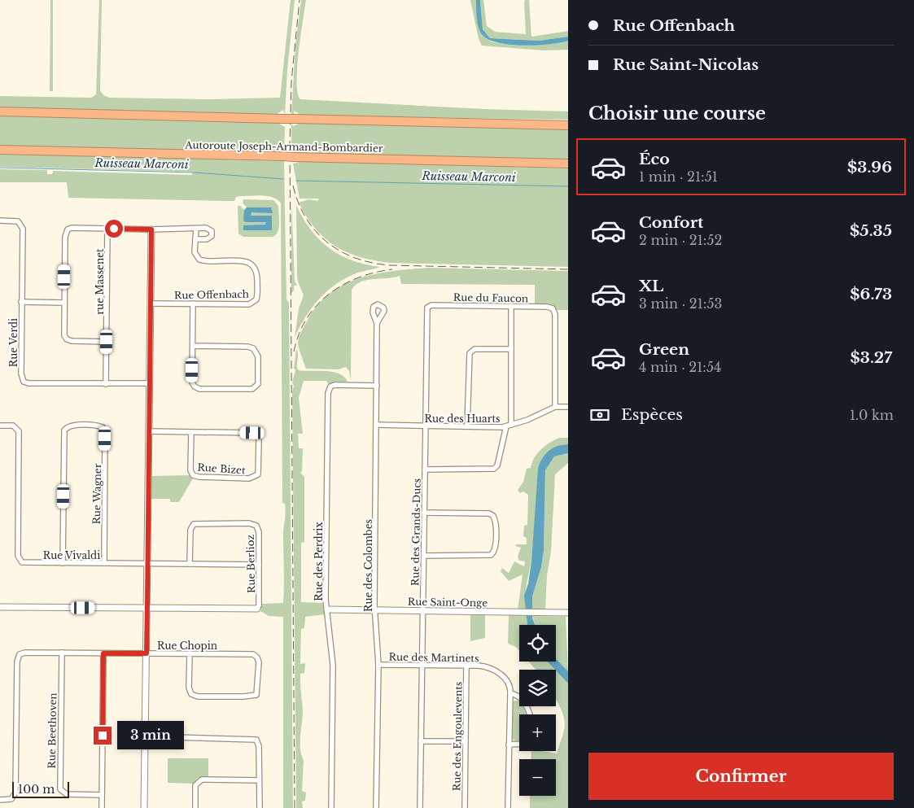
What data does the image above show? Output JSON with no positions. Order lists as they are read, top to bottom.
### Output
{
  "streets": {
    "highway": ["Autoroute Joseph-Armand-Bombardier"],
    "street": [
      "rue Massenet",
      "Rue Offenbach",
      "Rue du Faucon",
      "Rue Verdi",
      "Rue des Huarts",
      "Rue Bizet",
      "Rue Wagner",
      "Rue des Grands-Ducs",
      "Rue Vivaldi",
      "Rue des Perdrix",
      "Rue Berlioz",
      "Rue des Colombes",
      "Rue Saint-Onge",
      "Rue Chopin",
      "Rue des Martinets",
      "Rue Beethoven",
      "Rue des Engoulevents"
    ]
  },
  "crossings": [
    ["rue Massenet", "Rue Verdi"],
    ["Rue du Faucon", "Rue des Huarts"],
    ["Rue du Faucon", "Rue des Grands-Ducs"],
    ["Rue des Huarts", "Rue des Grands-Ducs"],
    ["Rue des Huarts", "Rue des Colombes"],
    ["Rue Wagner", "Rue Vivaldi"],
    ["Rue des Grands-Ducs", "Rue Saint-Onge"],
    ["Rue des Grands-Ducs", "Rue des Martinets"],
    ["Rue Vivaldi", "Rue Berlioz"],
    ["Rue des Perdrix", "Rue des Colombes"],
    ["Rue des Perdrix", "Rue Saint-Onge"],
    ["Rue des Colombes", "Rue Saint-Onge"],
    ["Rue des Colombes", "Rue des Martinets"],
    ["Rue Chopin", "Rue Beethoven"],
    ["Rue des Martinets", "Rue des Engoulevents"]
  ],
  "water": ["Ruisseau Marconi"],
  "scale_bar": "100 m",
  "page": {
    "banner": ["Rue Offenbach", "Rue Saint-Nicolas"],
    "heading": "Choisir une course",
    "list": [
      {
        "name": "Éco",
        "note": "1 min · 21:51",
        "value": "$3.96"
      },
      {
        "name": "Confort",
        "note": "2 min · 21:52",
        "value": "$5.35"
      },
      {
        "name": "XL",
        "note": "3 min · 21:53",
        "value": "$6.73"
      },
      {
        "name": "Green",
        "note": "4 min · 21:54",
        "value": "$3.27"
      }
    ],
    "pay": ["Espèces", "1.0 km"],
    "map_buttons": ["+", "−"],
    "bubble": "3 min",
    "buttons": "Confirmer",
    "scale": "100 m"
  }
}
